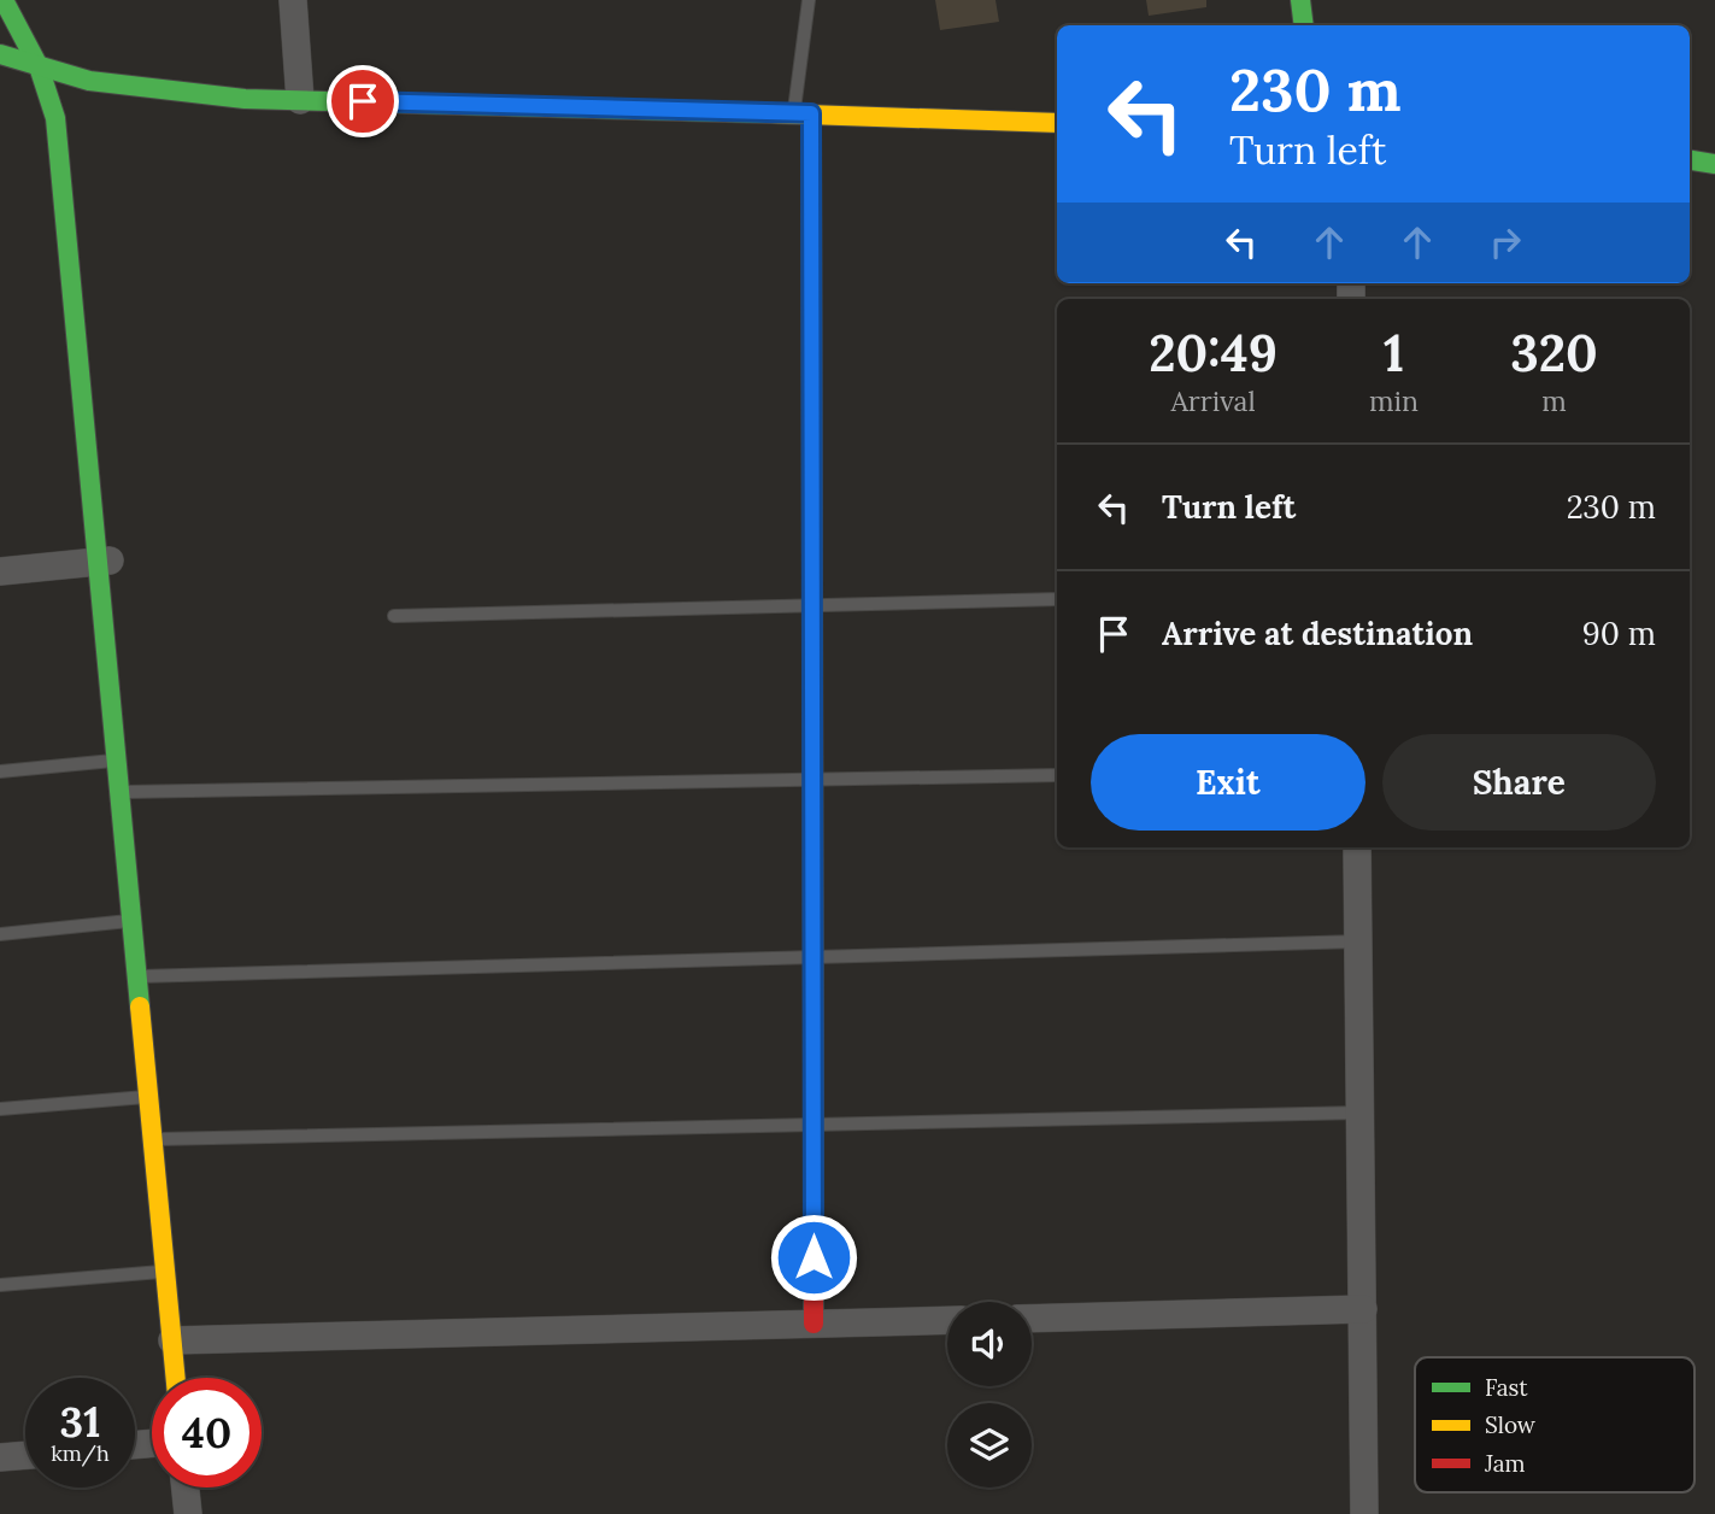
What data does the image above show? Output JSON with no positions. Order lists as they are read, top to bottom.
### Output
{
  "legend": ["Fast", "Slow", "Jam"],
  "page": {
    "turn": ["230 m", "Turn left"],
    "eta": [
      "20:49",
      "Arrival",
      "1",
      "min",
      "320",
      "m"
    ],
    "list": [
      {
        "name": "Turn left",
        "value": "230 m"
      },
      {
        "name": "Arrive at destination",
        "value": "90 m"
      }
    ],
    "buttons": ["Exit", "Share"],
    "speed": "31 km/h",
    "limit": "40"
  }
}
